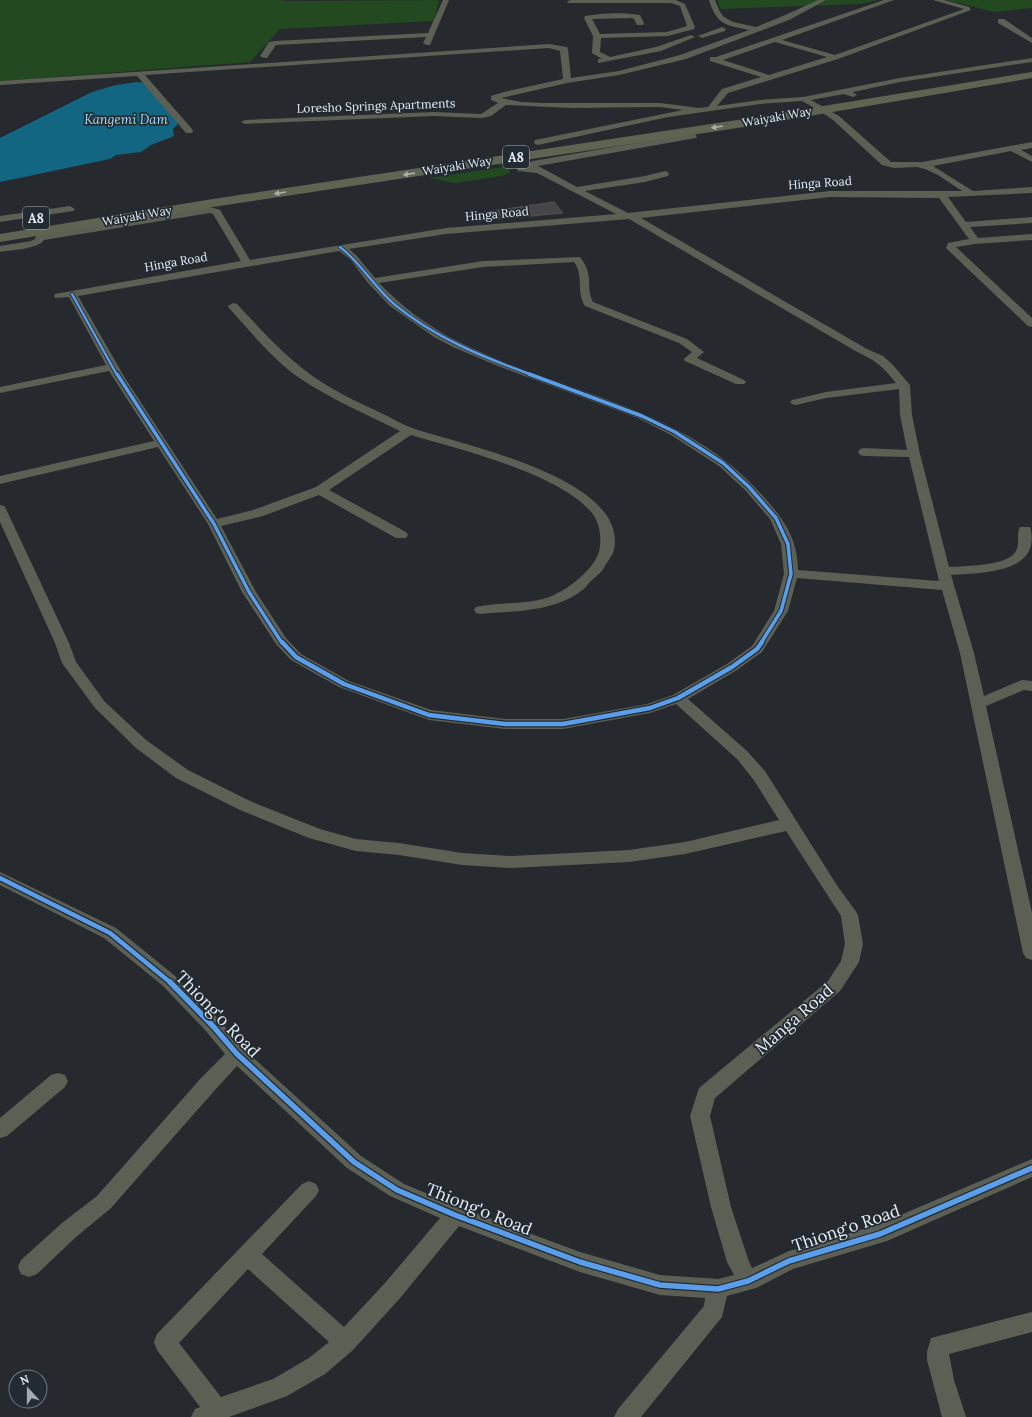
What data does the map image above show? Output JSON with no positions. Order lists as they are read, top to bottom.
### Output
{
  "streets": {
    "highway": ["Waiyaki Way", "A8"],
    "street": [
      "Loresho Springs Apartments",
      "Hinga Road",
      "Thiong'o Road",
      "Manga Road"
    ]
  },
  "crossings": [
    ["Thiong'o Road", "Manga Road"]
  ],
  "water": ["Kangemi Dam"],
  "north": "top"
}
